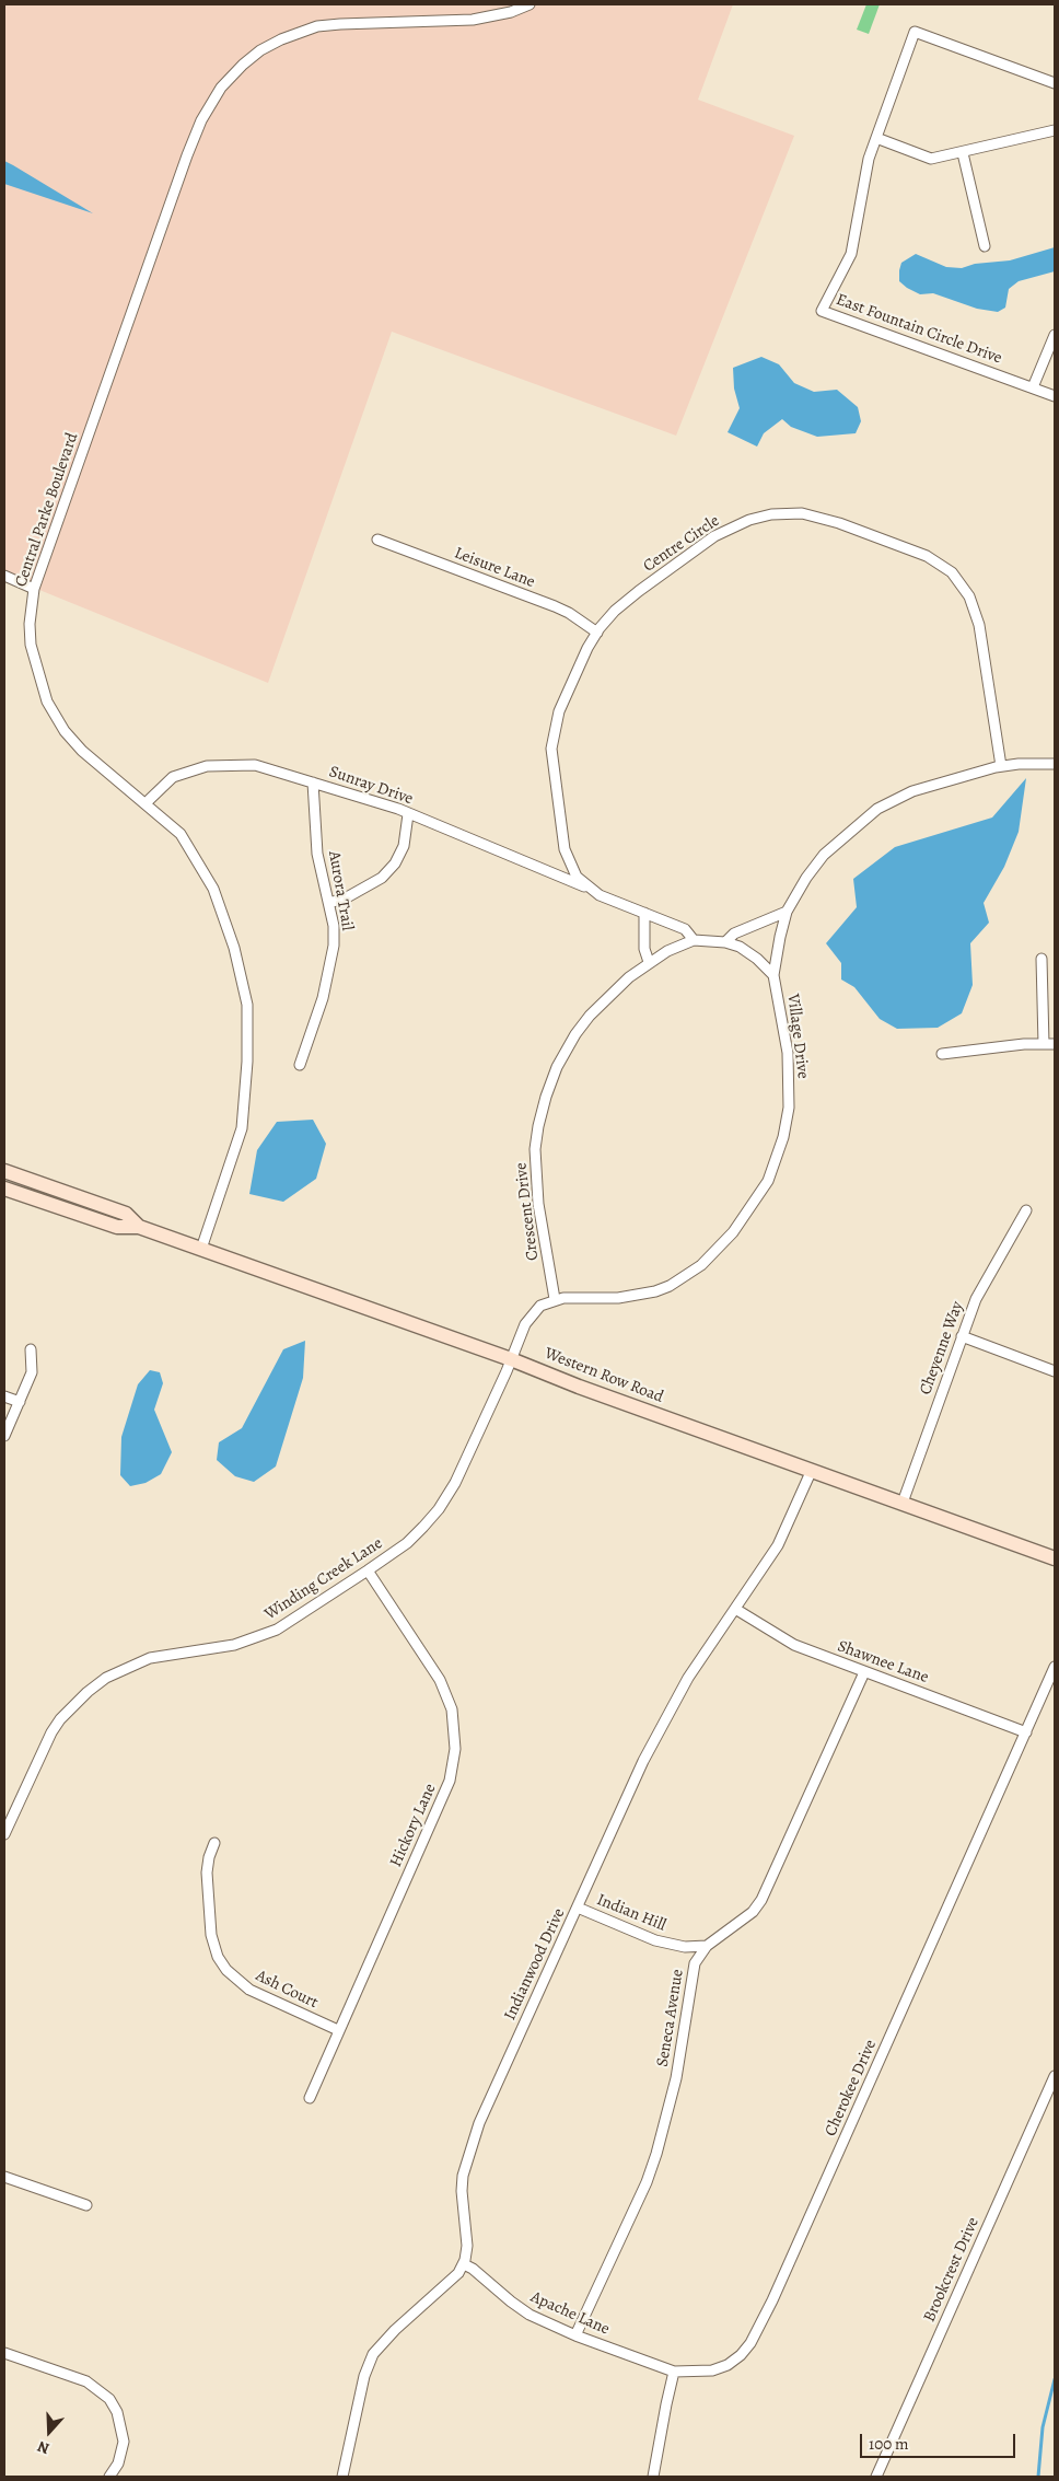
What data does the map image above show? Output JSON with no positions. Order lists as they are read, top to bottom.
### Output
{
  "streets": {
    "street": [
      "East Fountain Circle Drive",
      "Central Parke Boulevard",
      "Centre Circle",
      "Leisure Lane",
      "Sunray Drive",
      "Aurora Trail",
      "Village Drive",
      "Crescent Drive",
      "Cheyenne Way",
      "Western Row Road",
      "Winding Creek Lane",
      "Shawnee Lane",
      "Hickory Lane",
      "Indian Hill",
      "Indianwood Drive",
      "Ash Court",
      "Seneca Avenue",
      "Cherokee Drive",
      "Brookcrest Drive",
      "Apache Lane"
    ]
  },
  "crossings": [
    ["Central Parke Boulevard", "Sunray Drive"],
    ["Central Parke Boulevard", "Western Row Road"],
    ["Centre Circle", "Leisure Lane"],
    ["Centre Circle", "Sunray Drive"],
    ["Centre Circle", "Village Drive"],
    ["Sunray Drive", "Aurora Trail"],
    ["Village Drive", "Crescent Drive"],
    ["Cheyenne Way", "Western Row Road"],
    ["Western Row Road", "Winding Creek Lane"],
    ["Western Row Road", "Indianwood Drive"],
    ["Winding Creek Lane", "Hickory Lane"],
    ["Shawnee Lane", "Indianwood Drive"],
    ["Shawnee Lane", "Seneca Avenue"],
    ["Shawnee Lane", "Cherokee Drive"],
    ["Hickory Lane", "Ash Court"],
    ["Indian Hill", "Indianwood Drive"],
    ["Indian Hill", "Seneca Avenue"],
    ["Indianwood Drive", "Apache Lane"],
    ["Seneca Avenue", "Apache Lane"],
    ["Cherokee Drive", "Apache Lane"]
  ],
  "scale_bar": "100 m",
  "north": "bottom"
}
